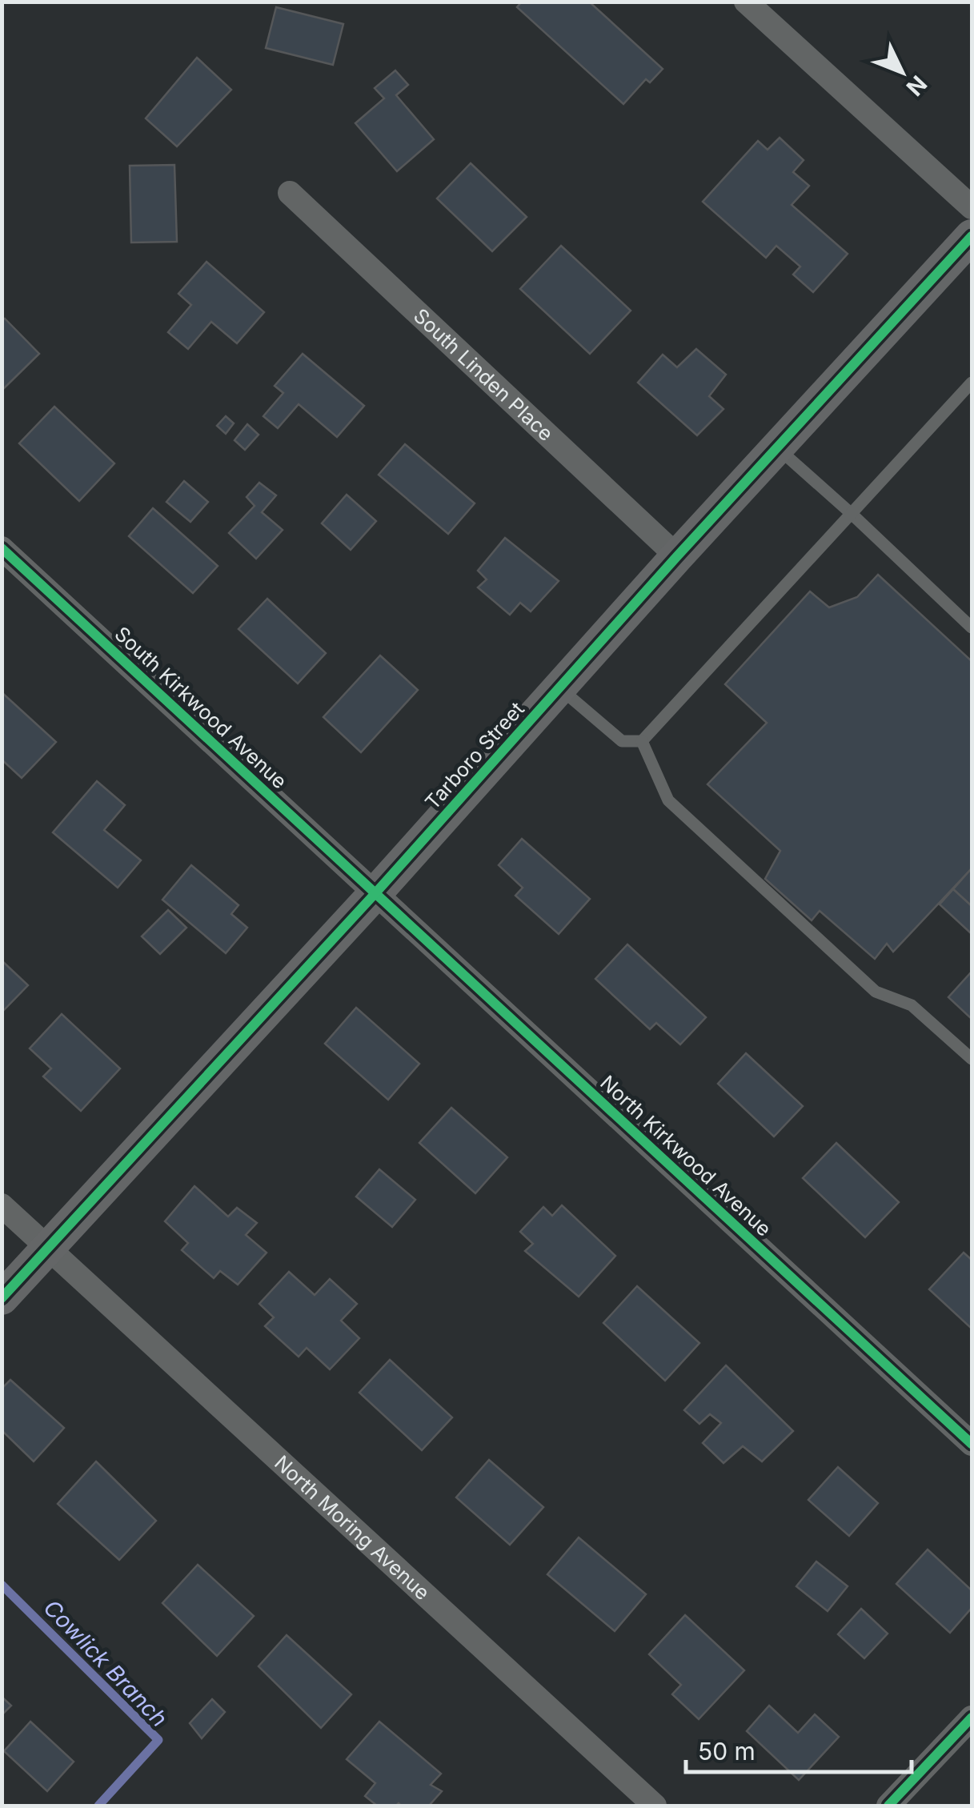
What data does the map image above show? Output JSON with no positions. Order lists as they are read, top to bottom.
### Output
{
  "streets": {
    "street": [
      "South Linden Place",
      "South Kirkwood Avenue",
      "Tarboro Street",
      "North Kirkwood Avenue",
      "North Moring Avenue"
    ]
  },
  "crossings": [
    ["South Linden Place", "Tarboro Street"],
    ["South Kirkwood Avenue", "Tarboro Street"],
    ["South Kirkwood Avenue", "North Kirkwood Avenue"],
    ["Tarboro Street", "North Kirkwood Avenue"],
    ["Tarboro Street", "North Moring Avenue"]
  ],
  "water": ["Cowlick Branch"],
  "scale_bar": "50 m",
  "north": "bottom right"
}
